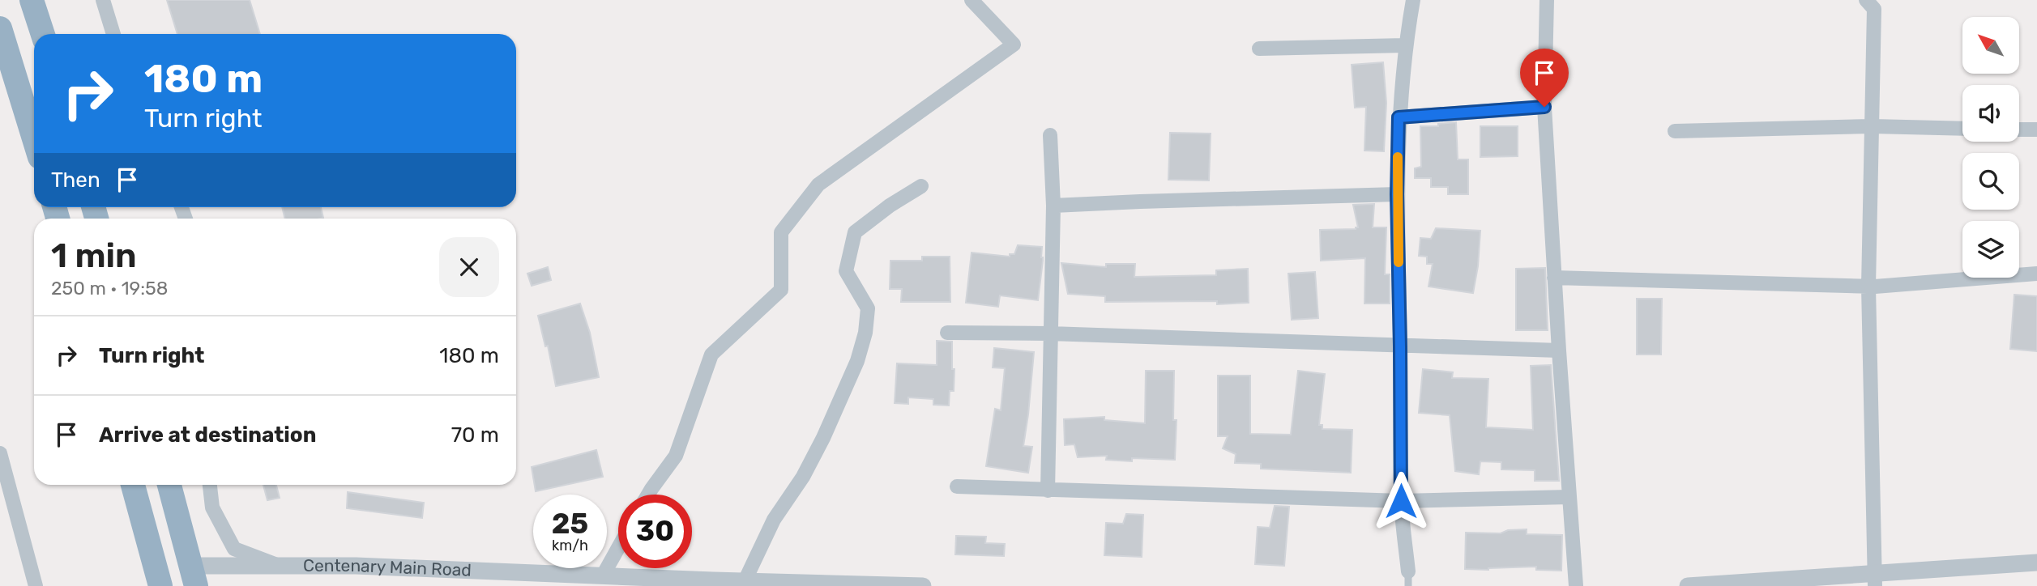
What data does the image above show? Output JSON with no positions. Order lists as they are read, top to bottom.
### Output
{
  "streets": {
    "street": ["Centenary Main Road"]
  },
  "north": "top left",
  "page": {
    "turn": ["180 m", "Turn right"],
    "then": "Then",
    "heading": ["1 min", "250 m · 19:58"],
    "list": [
      {
        "name": "Turn right",
        "value": "180 m"
      },
      {
        "name": "Arrive at destination",
        "value": "70 m"
      }
    ],
    "speed": "25 km/h",
    "limit": "30"
  }
}
